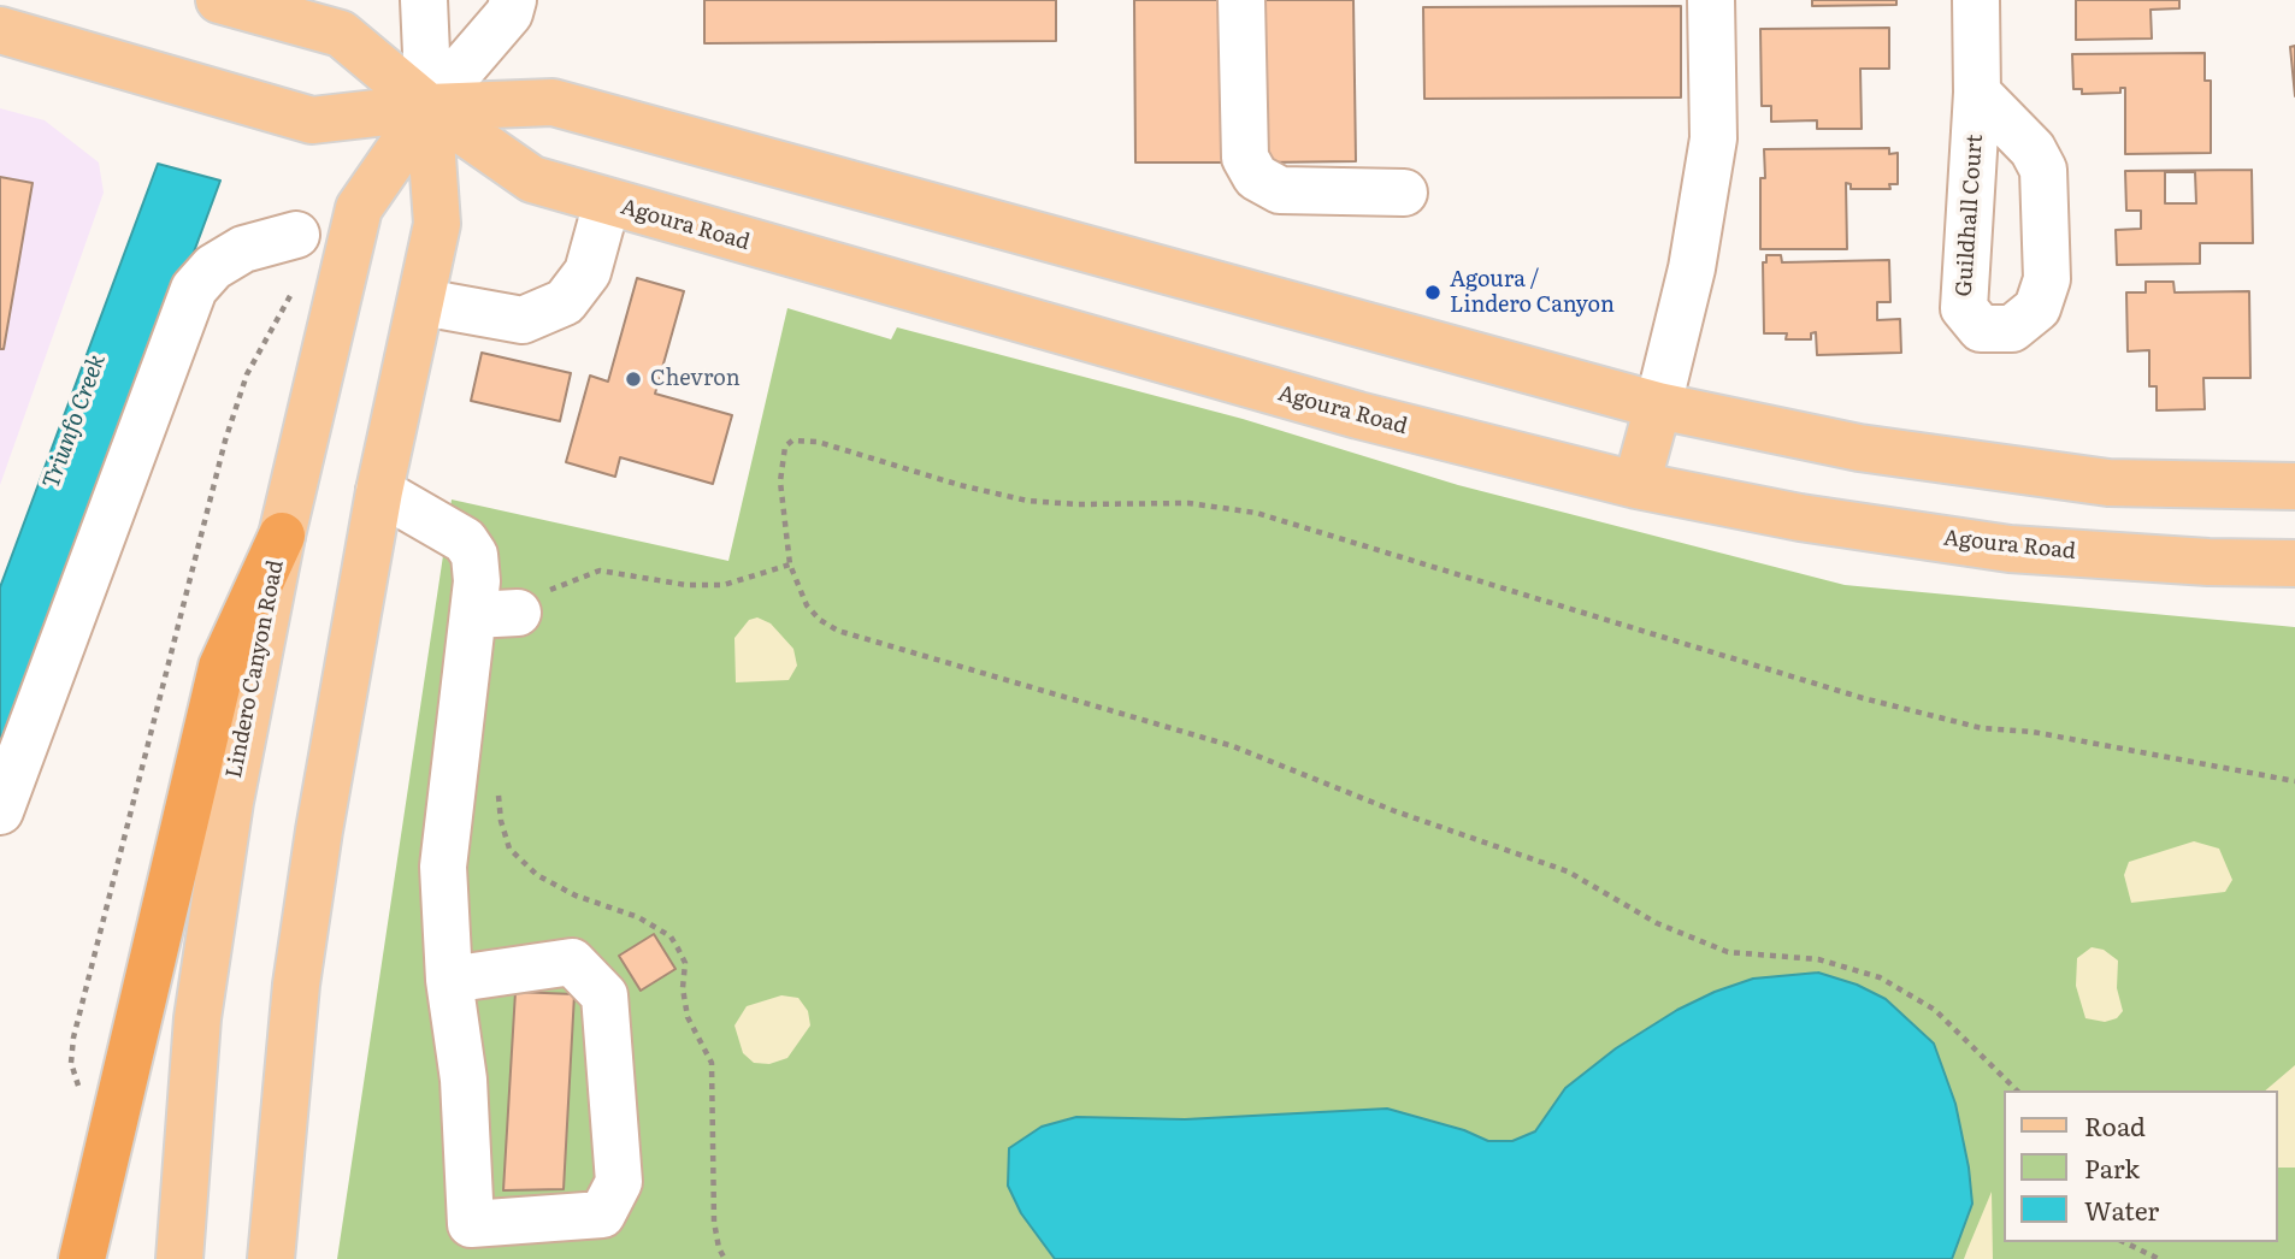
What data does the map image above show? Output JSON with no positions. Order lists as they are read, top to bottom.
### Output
{
  "streets": {
    "main road": ["Agoura Road", "Lindero Canyon Road"]
  },
  "crossings": [
    ["Agoura Road", "Lindero Canyon Road"]
  ],
  "water": ["Triunfo Creek"],
  "places": ["Agoura / Lindero Canyon", "Chevron"],
  "legend": ["Road", "Park", "Water"]
}
